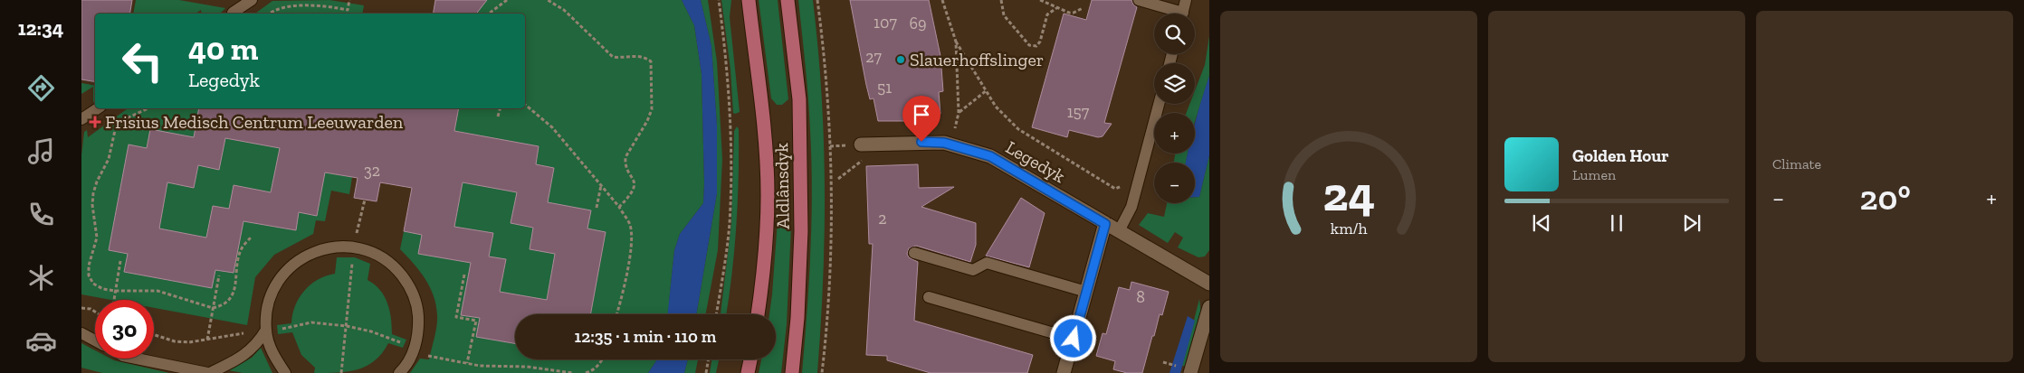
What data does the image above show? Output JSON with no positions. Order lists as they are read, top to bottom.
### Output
{
  "streets": {
    "main road": ["Aldlânsdyk"],
    "street": ["Legedyk"]
  },
  "places": {
    "other": ["Slauerhoffslinger"],
    "health": ["Frisius Medisch Centrum Leeuwarden"]
  },
  "house_numbers": [
    "107",
    "69",
    "27",
    "51",
    "157",
    "32",
    "2",
    "8"
  ],
  "page": {
    "tabs": "12:34",
    "tile": "Climate",
    "map_buttons": ["+", "−"],
    "turn": ["40 m", "Legedyk"],
    "song": ["Golden Hour", "Lumen"],
    "heat": ["−", "20°", "+"],
    "limit": "30",
    "trip": "12:35 · 1 min · 110 m",
    "gauge": ["24", "km/h"]
  }
}
